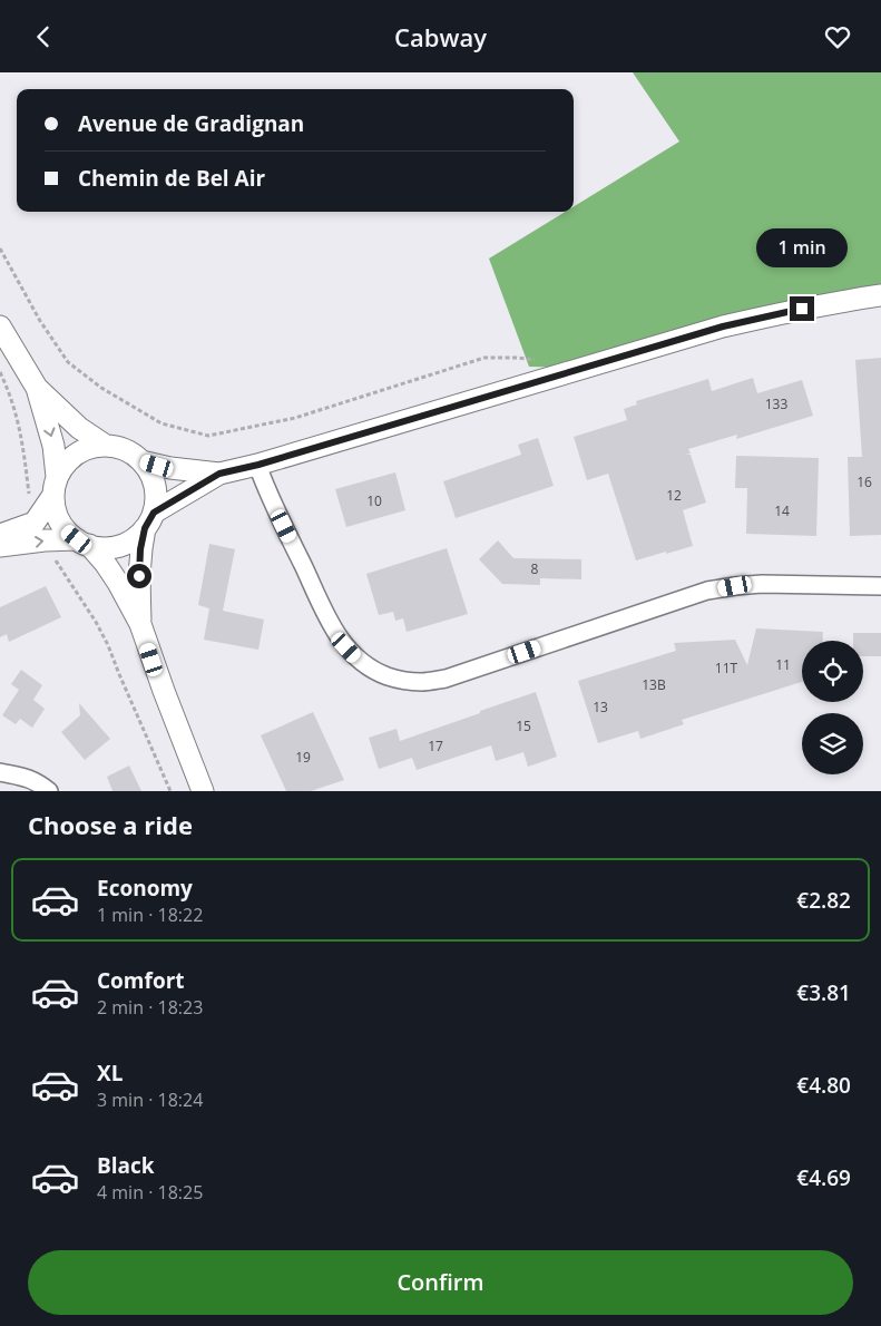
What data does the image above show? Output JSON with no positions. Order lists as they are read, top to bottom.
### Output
{
  "house_numbers": [
    "133",
    "16",
    "12",
    "10",
    "14",
    "8",
    "11",
    "11T",
    "13B",
    "13",
    "15",
    "17",
    "19"
  ],
  "page": {
    "header": "Cabway",
    "banner": ["Avenue de Gradignan", "Chemin de Bel Air"],
    "bubble": "1 min",
    "heading": "Choose a ride",
    "list": [
      {
        "name": "Economy",
        "note": "1 min · 18:22",
        "value": "€2.82"
      },
      {
        "name": "Comfort",
        "note": "2 min · 18:23",
        "value": "€3.81"
      },
      {
        "name": "XL",
        "note": "3 min · 18:24",
        "value": "€4.80"
      },
      {
        "name": "Black",
        "note": "4 min · 18:25",
        "value": "€4.69"
      }
    ],
    "buttons": "Confirm"
  }
}
